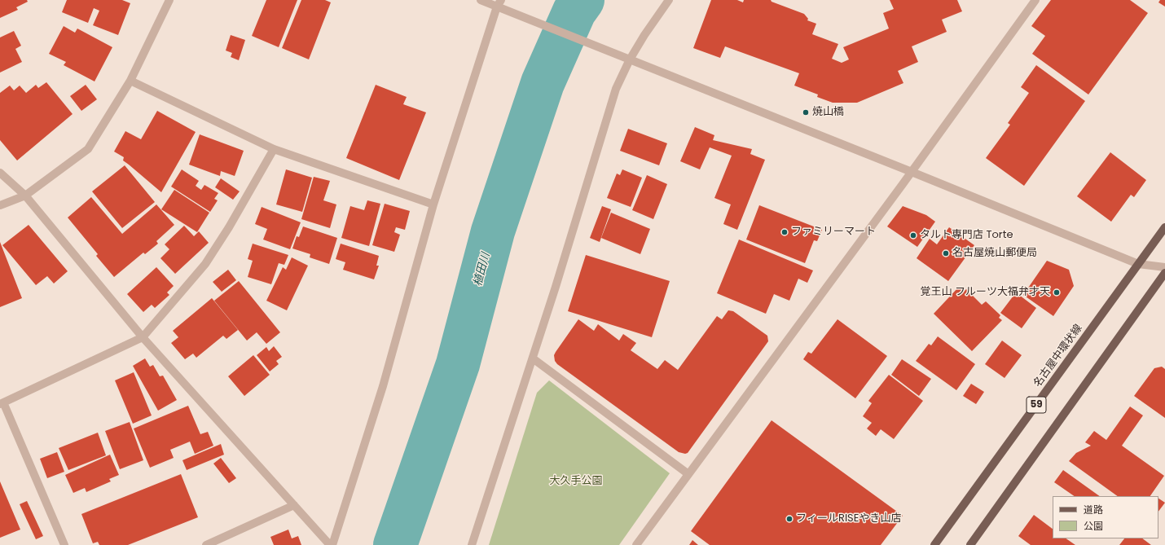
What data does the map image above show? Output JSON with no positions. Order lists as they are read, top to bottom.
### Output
{
  "streets": {
    "main road": ["名古屋中環状線", "59"]
  },
  "water": ["植田川"],
  "parks": ["大久手公園"],
  "places": [
    "焼山橋",
    "ファミリーマート",
    "タルト専門店 Torte",
    "名古屋焼山郵便局",
    "覚王山 フルーツ大福弁才天",
    "フィールRISEやき山店"
  ],
  "legend": ["道路", "公園"]
}
